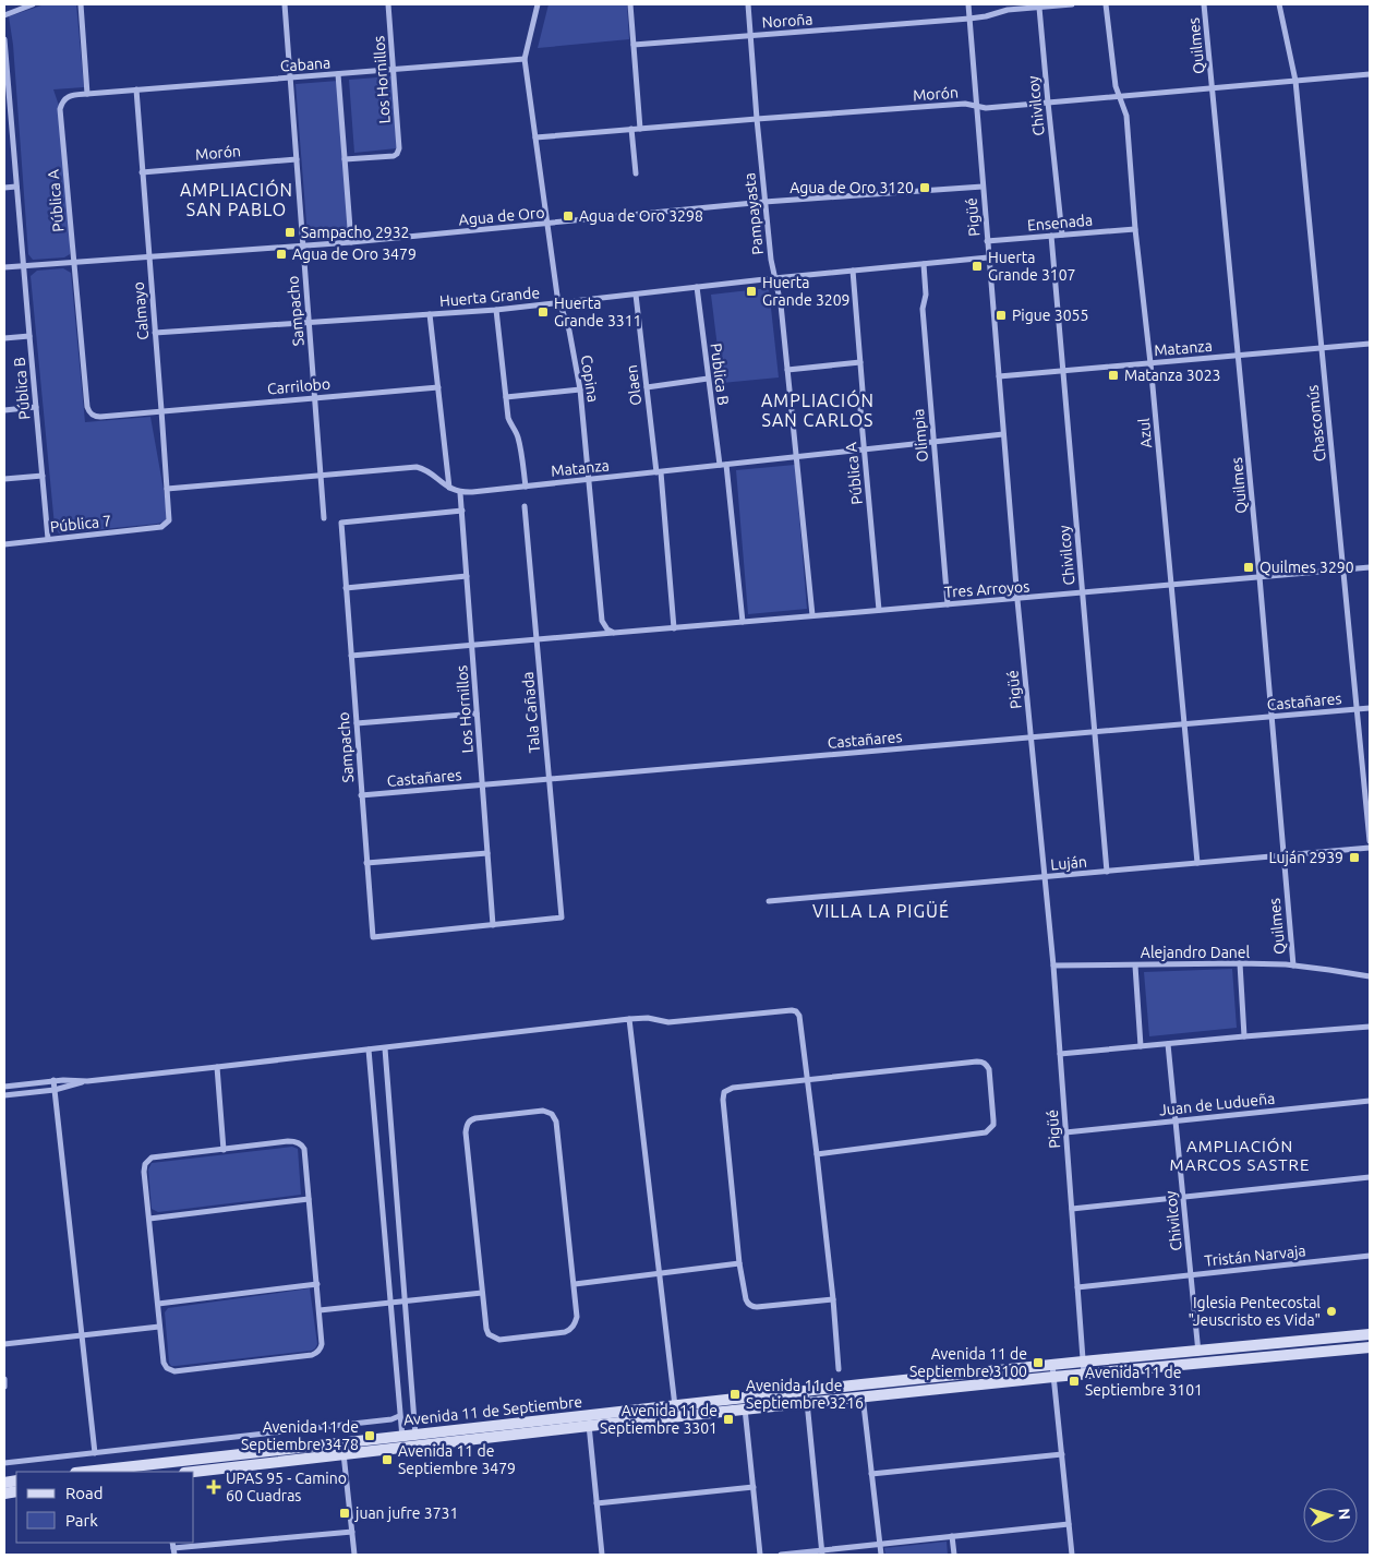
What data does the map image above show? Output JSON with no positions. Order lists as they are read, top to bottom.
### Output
{
  "streets": {
    "main road": ["Avenida 11 de Septiembre"],
    "street": [
      "Noroña",
      "Quilmes",
      "Cabana",
      "Los Hornillos",
      "Morón",
      "Chivilcoy",
      "Pública A",
      "Pampayasta",
      "Agua de Oro",
      "Pigüé",
      "Ensenada",
      "Huerta Grande",
      "Calmayo",
      "Sampacho",
      "Matanza",
      "Publica B",
      "Copina",
      "Olaen",
      "Carrilobo",
      "Pública B",
      "Chascomús",
      "Azul",
      "Olimpia",
      "Pública 7",
      "Tres Arroyos",
      "Castañares",
      "Tala Cañada",
      "Luján",
      "Alejandro Danel",
      "Juan de Ludueña",
      "Tristán Narvaja"
    ]
  },
  "crossings": [
    ["Noroña", "Chivilcoy"],
    ["Noroña", "Pampayasta"],
    ["Noroña", "Pigüé"],
    ["Quilmes", "Morón"],
    ["Quilmes", "Matanza"],
    ["Quilmes", "Tres Arroyos"],
    ["Quilmes", "Castañares"],
    ["Quilmes", "Luján"],
    ["Quilmes", "Alejandro Danel"],
    ["Cabana", "Los Hornillos"],
    ["Cabana", "Pública A"],
    ["Cabana", "Calmayo"],
    ["Cabana", "Sampacho"],
    ["Cabana", "Copina"],
    ["Los Hornillos", "Sampacho"],
    ["Los Hornillos", "Matanza"],
    ["Los Hornillos", "Tres Arroyos"],
    ["Los Hornillos", "Castañares"],
    ["Los Hornillos", "Tala Cañada"],
    ["Morón", "Chivilcoy"],
    ["Morón", "Pampayasta"],
    ["Morón", "Pigüé"],
    ["Morón", "Calmayo"],
    ["Morón", "Sampacho"],
    ["Morón", "Copina"],
    ["Morón", "Chascomús"],
    ["Morón", "Azul"],
    ["Chivilcoy", "Ensenada"],
    ["Chivilcoy", "Matanza"],
    ["Chivilcoy", "Tres Arroyos"],
    ["Chivilcoy", "Castañares"],
    ["Chivilcoy", "Luján"],
    ["Chivilcoy", "Juan de Ludueña"],
    ["Chivilcoy", "Tristán Narvaja"],
    ["Chivilcoy", "Avenida 11 de Septiembre"],
    ["Pública A", "Agua de Oro"],
    ["Pública A", "Huerta Grande"],
    ["Pública A", "Matanza"],
    ["Pública A", "Carrilobo"],
    ["Pública A", "Tres Arroyos"],
    ["Pampayasta", "Agua de Oro"],
    ["Pampayasta", "Huerta Grande"],
    ["Pampayasta", "Matanza"],
    ["Pampayasta", "Tres Arroyos"],
    ["Agua de Oro", "Pigüé"],
    ["Agua de Oro", "Calmayo"],
    ["Agua de Oro", "Sampacho"],
    ["Agua de Oro", "Copina"],
    ["Agua de Oro", "Pública B"],
    ["Pigüé", "Ensenada"],
    ["Pigüé", "Huerta Grande"],
    ["Pigüé", "Matanza"],
    ["Pigüé", "Tres Arroyos"],
    ["Pigüé", "Castañares"],
    ["Pigüé", "Luján"],
    ["Pigüé", "Alejandro Danel"],
    ["Pigüé", "Juan de Ludueña"],
    ["Pigüé", "Tristán Narvaja"],
    ["Pigüé", "Avenida 11 de Septiembre"],
    ["Ensenada", "Azul"],
    ["Huerta Grande", "Calmayo"],
    ["Huerta Grande", "Sampacho"],
    ["Huerta Grande", "Publica B"],
    ["Huerta Grande", "Copina"],
    ["Huerta Grande", "Olaen"],
    ["Huerta Grande", "Olimpia"],
    ["Calmayo", "Carrilobo"],
    ["Calmayo", "Pública 7"],
    ["Sampacho", "Carrilobo"],
    ["Sampacho", "Tres Arroyos"],
    ["Sampacho", "Castañares"],
    ["Sampacho", "Tala Cañada"],
    ["Matanza", "Publica B"],
    ["Matanza", "Copina"],
    ["Matanza", "Olaen"],
    ["Matanza", "Chascomús"],
    ["Matanza", "Azul"],
    ["Matanza", "Olimpia"],
    ["Publica B", "Tres Arroyos"],
    ["Copina", "Tres Arroyos"],
    ["Olaen", "Tres Arroyos"],
    ["Pública B", "Pública 7"],
    ["Chascomús", "Tres Arroyos"],
    ["Chascomús", "Castañares"],
    ["Azul", "Tres Arroyos"],
    ["Azul", "Castañares"],
    ["Azul", "Luján"],
    ["Olimpia", "Tres Arroyos"],
    ["Tres Arroyos", "Tala Cañada"],
    ["Castañares", "Tala Cañada"]
  ],
  "districts": [
    "AMPLIACIÓN SAN PABLO",
    "AMPLIACIÓN SAN CARLOS",
    "VILLA LA PIGÜÉ",
    "AMPLIACIÓN MARCOS SASTRE"
  ],
  "places": {
    "transit": [
      "Agua de Oro 3120",
      "Agua de Oro 3298",
      "Sampacho 2932",
      "Agua de Oro 3479",
      "Huerta Grande 3107",
      "Huerta Grande 3209",
      "Huerta Grande 3311",
      "Pigue 3055",
      "Matanza 3023",
      "Quilmes 3290",
      "Luján 2939",
      "Avenida 11 de Septiembre 3100",
      "Avenida 11 de Septiembre 3101",
      "Avenida 11 de Septiembre 3216",
      "Avenida 11 de Septiembre 3301",
      "Avenida 11 de Septiembre 3478",
      "Avenida 11 de Septiembre 3479",
      "juan jufre 3731"
    ],
    "other": ["Iglesia Pentecostal \"Jeuscristo es Vida\""],
    "health": ["UPAS 95 - Camino 60 Cuadras"]
  },
  "legend": ["Road", "Park"],
  "north": "right"
}
